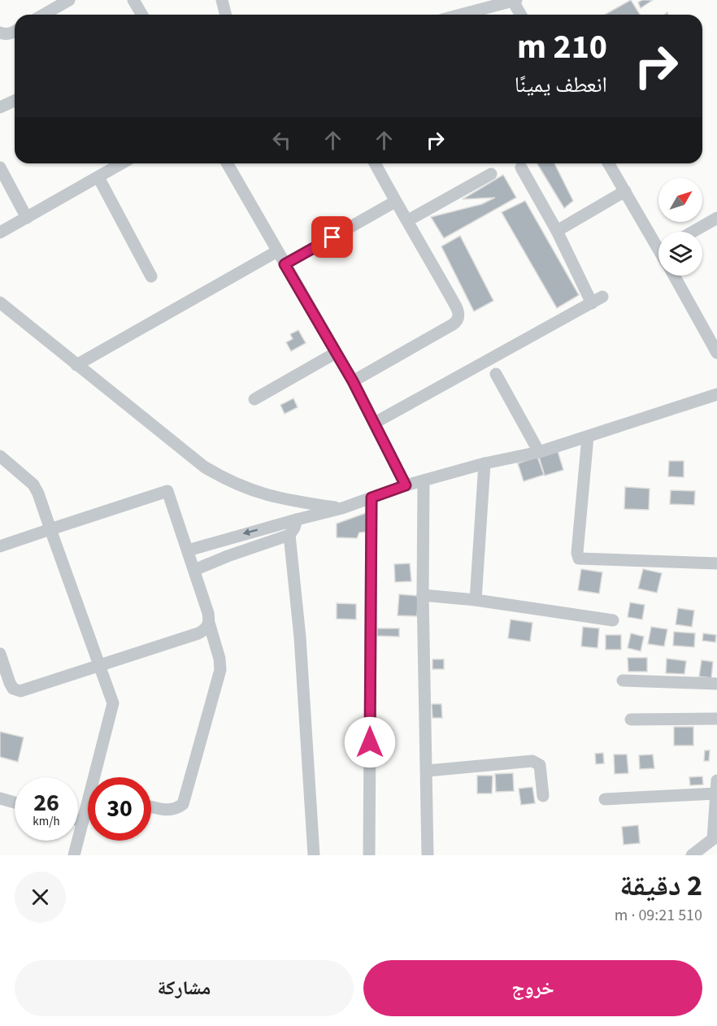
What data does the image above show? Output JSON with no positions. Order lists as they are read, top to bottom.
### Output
{
  "north": "top right",
  "page": {
    "turn": ["210 m", "انعطف يمينًا"],
    "speed": "26 km/h",
    "limit": "30",
    "heading": ["2 دقيقة", "510 m · 09:21"],
    "buttons": ["خروج", "مشاركة"]
  }
}
